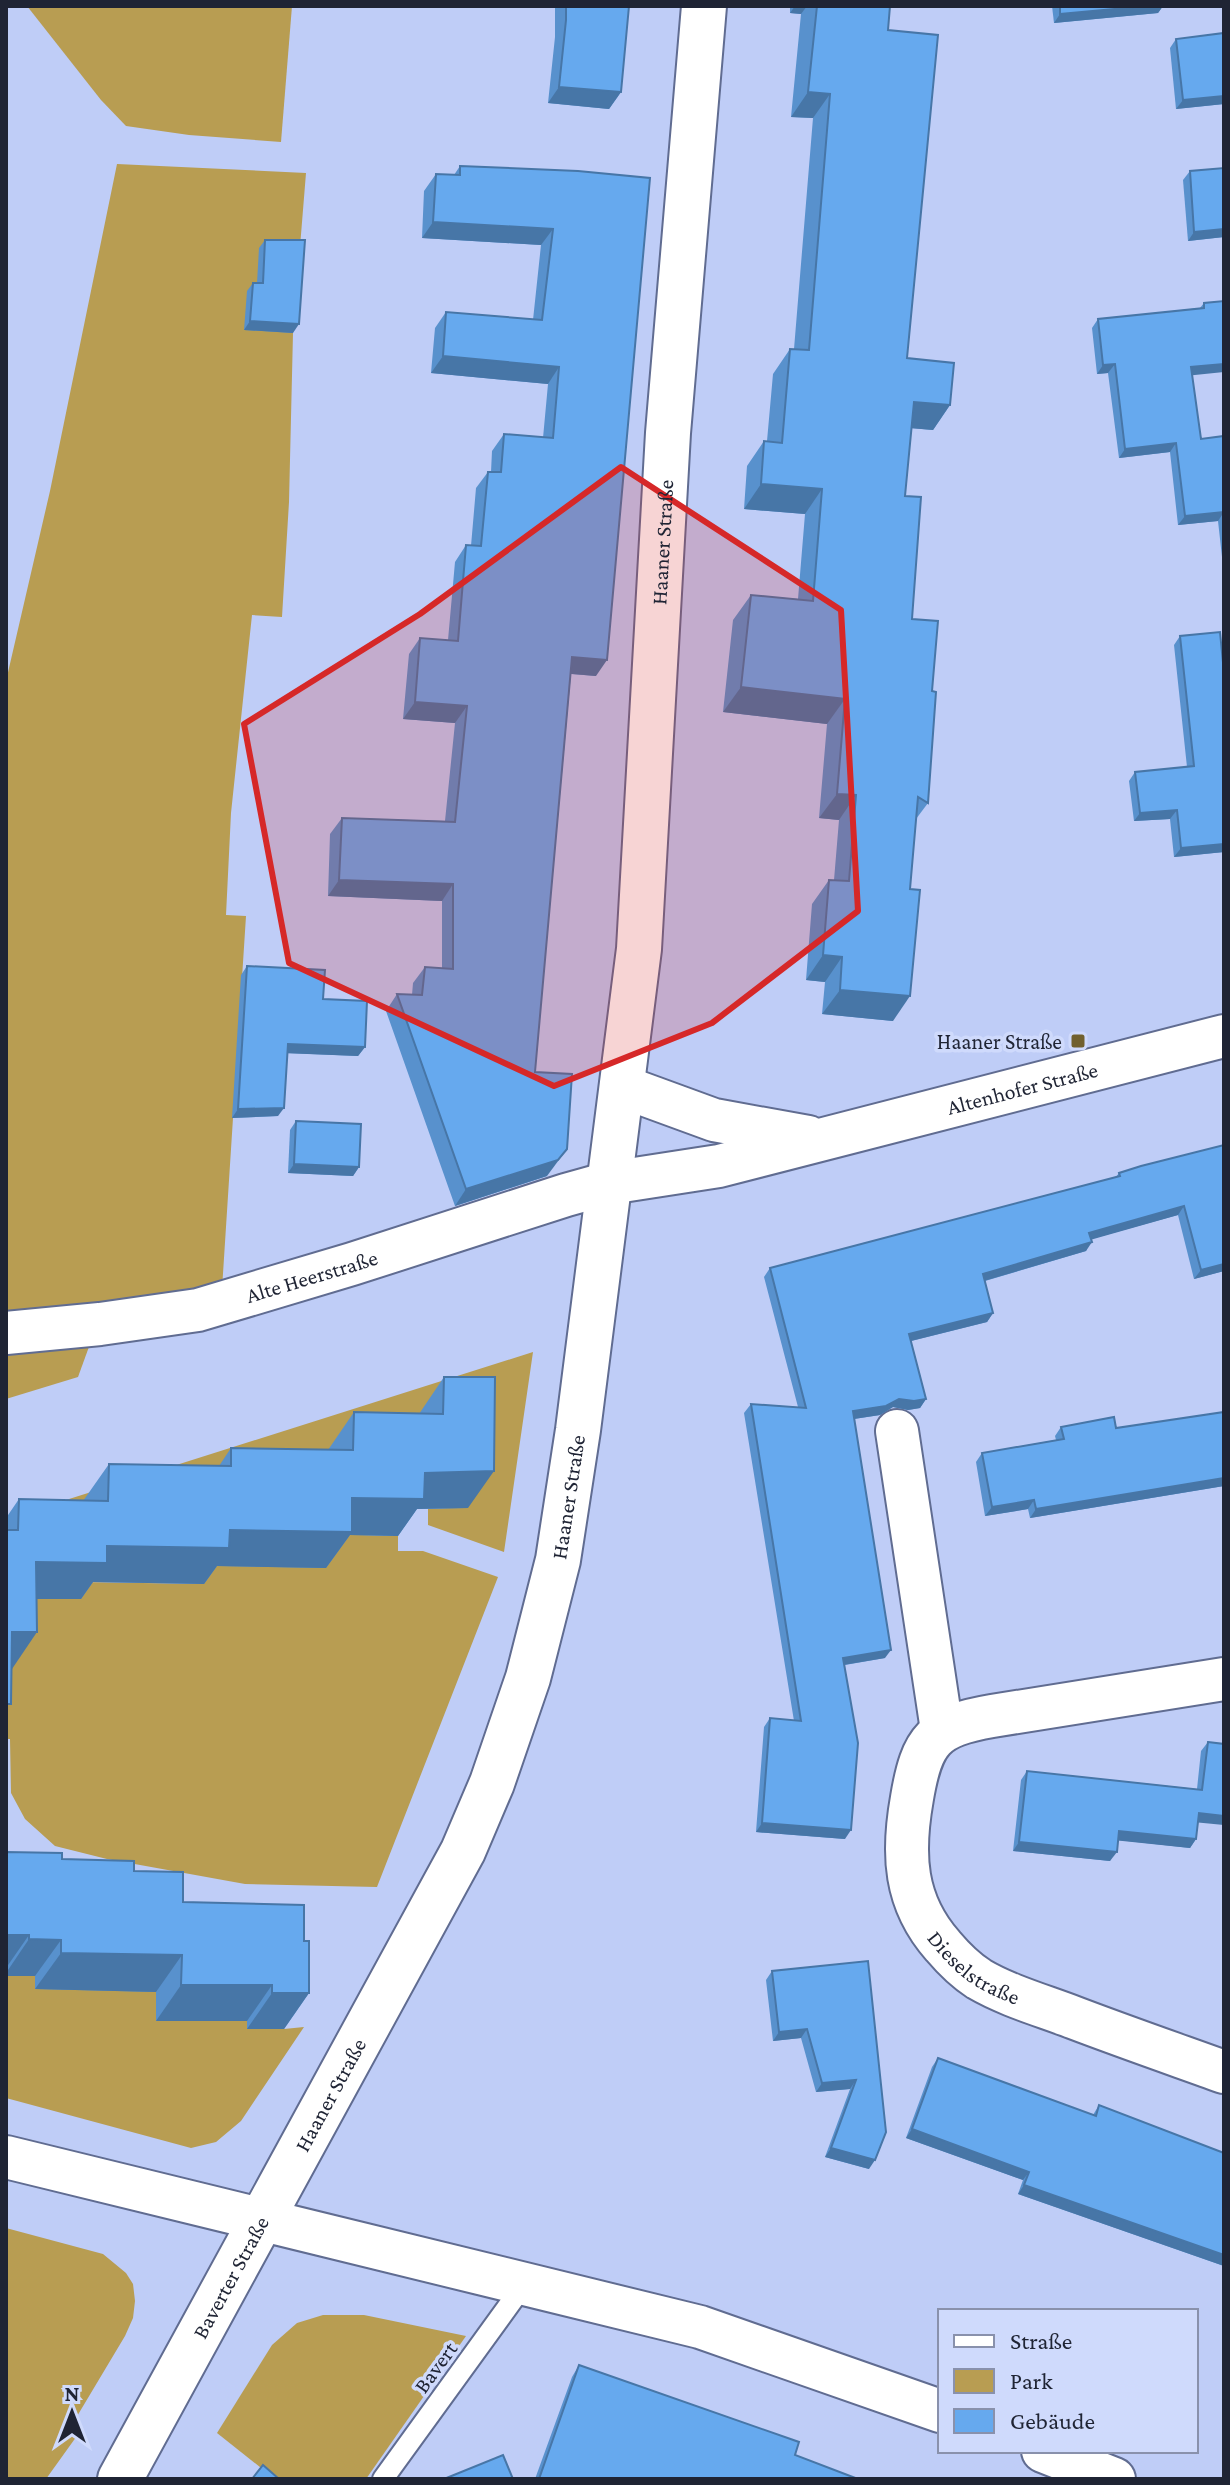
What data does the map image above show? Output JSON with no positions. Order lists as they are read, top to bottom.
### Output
{
  "streets": {
    "main road": ["Haaner Straße", "Baverter Straße"],
    "street": ["Altenhofer Straße", "Alte Heerstraße", "Dieselstraße"],
    "lane": ["Bavert"]
  },
  "crossings": [
    ["Haaner Straße", "Altenhofer Straße"],
    ["Haaner Straße", "Alte Heerstraße"],
    ["Haaner Straße", "Baverter Straße"],
    ["Altenhofer Straße", "Alte Heerstraße"]
  ],
  "places": {
    "transit": ["Haaner Straße"]
  },
  "legend": ["Straße", "Park", "Gebäude"],
  "north": "top"
}
